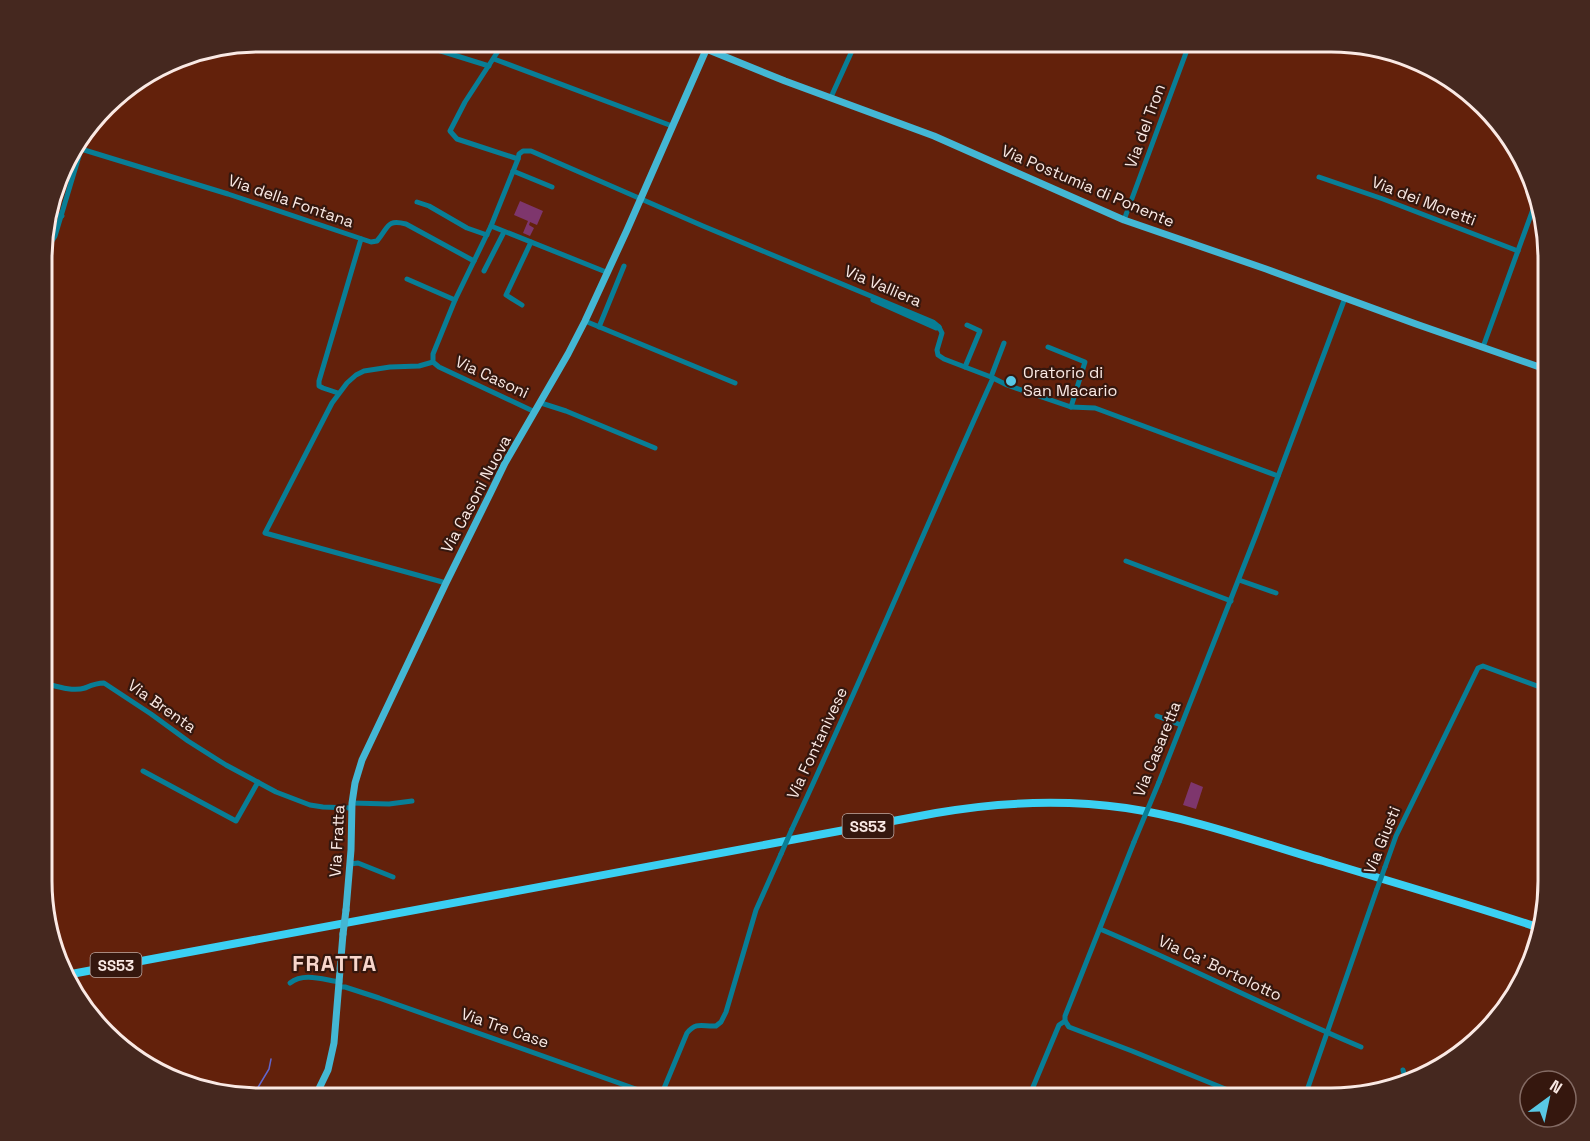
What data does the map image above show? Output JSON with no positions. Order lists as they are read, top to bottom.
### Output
{
  "streets": {
    "highway": ["SS53"],
    "main road": ["Via Postumia di Ponente", "Via Casoni Nuova", "Via Fratta"],
    "street": [
      "Via del Tron",
      "Via della Fontana",
      "Via dei Moretti",
      "Via Valliera",
      "Via Casoni",
      "Via Brenta",
      "Via Fontanivese",
      "Via Casaretta",
      "Via Giusti",
      "Via Ca' Bortolotto",
      "Via Tre Case"
    ]
  },
  "crossings": [
    ["Via del Tron", "Via Postumia di Ponente"],
    ["Via Postumia di Ponente", "Via Casaretta"],
    ["Via Valliera", "Via Casoni"],
    ["Via Valliera", "Via Casoni Nuova"],
    ["Via Casoni", "Via Casoni Nuova"],
    ["Via Casoni Nuova", "Via Fratta"],
    ["Via Brenta", "Via Fratta"],
    ["Via Casaretta", "Via Ca' Bortolotto"],
    ["Via Giusti", "Via Ca' Bortolotto"],
    ["Via Fratta", "Via Tre Case"]
  ],
  "districts": ["FRATTA"],
  "places": ["Oratorio di San Macario"],
  "north": "top right"
}
